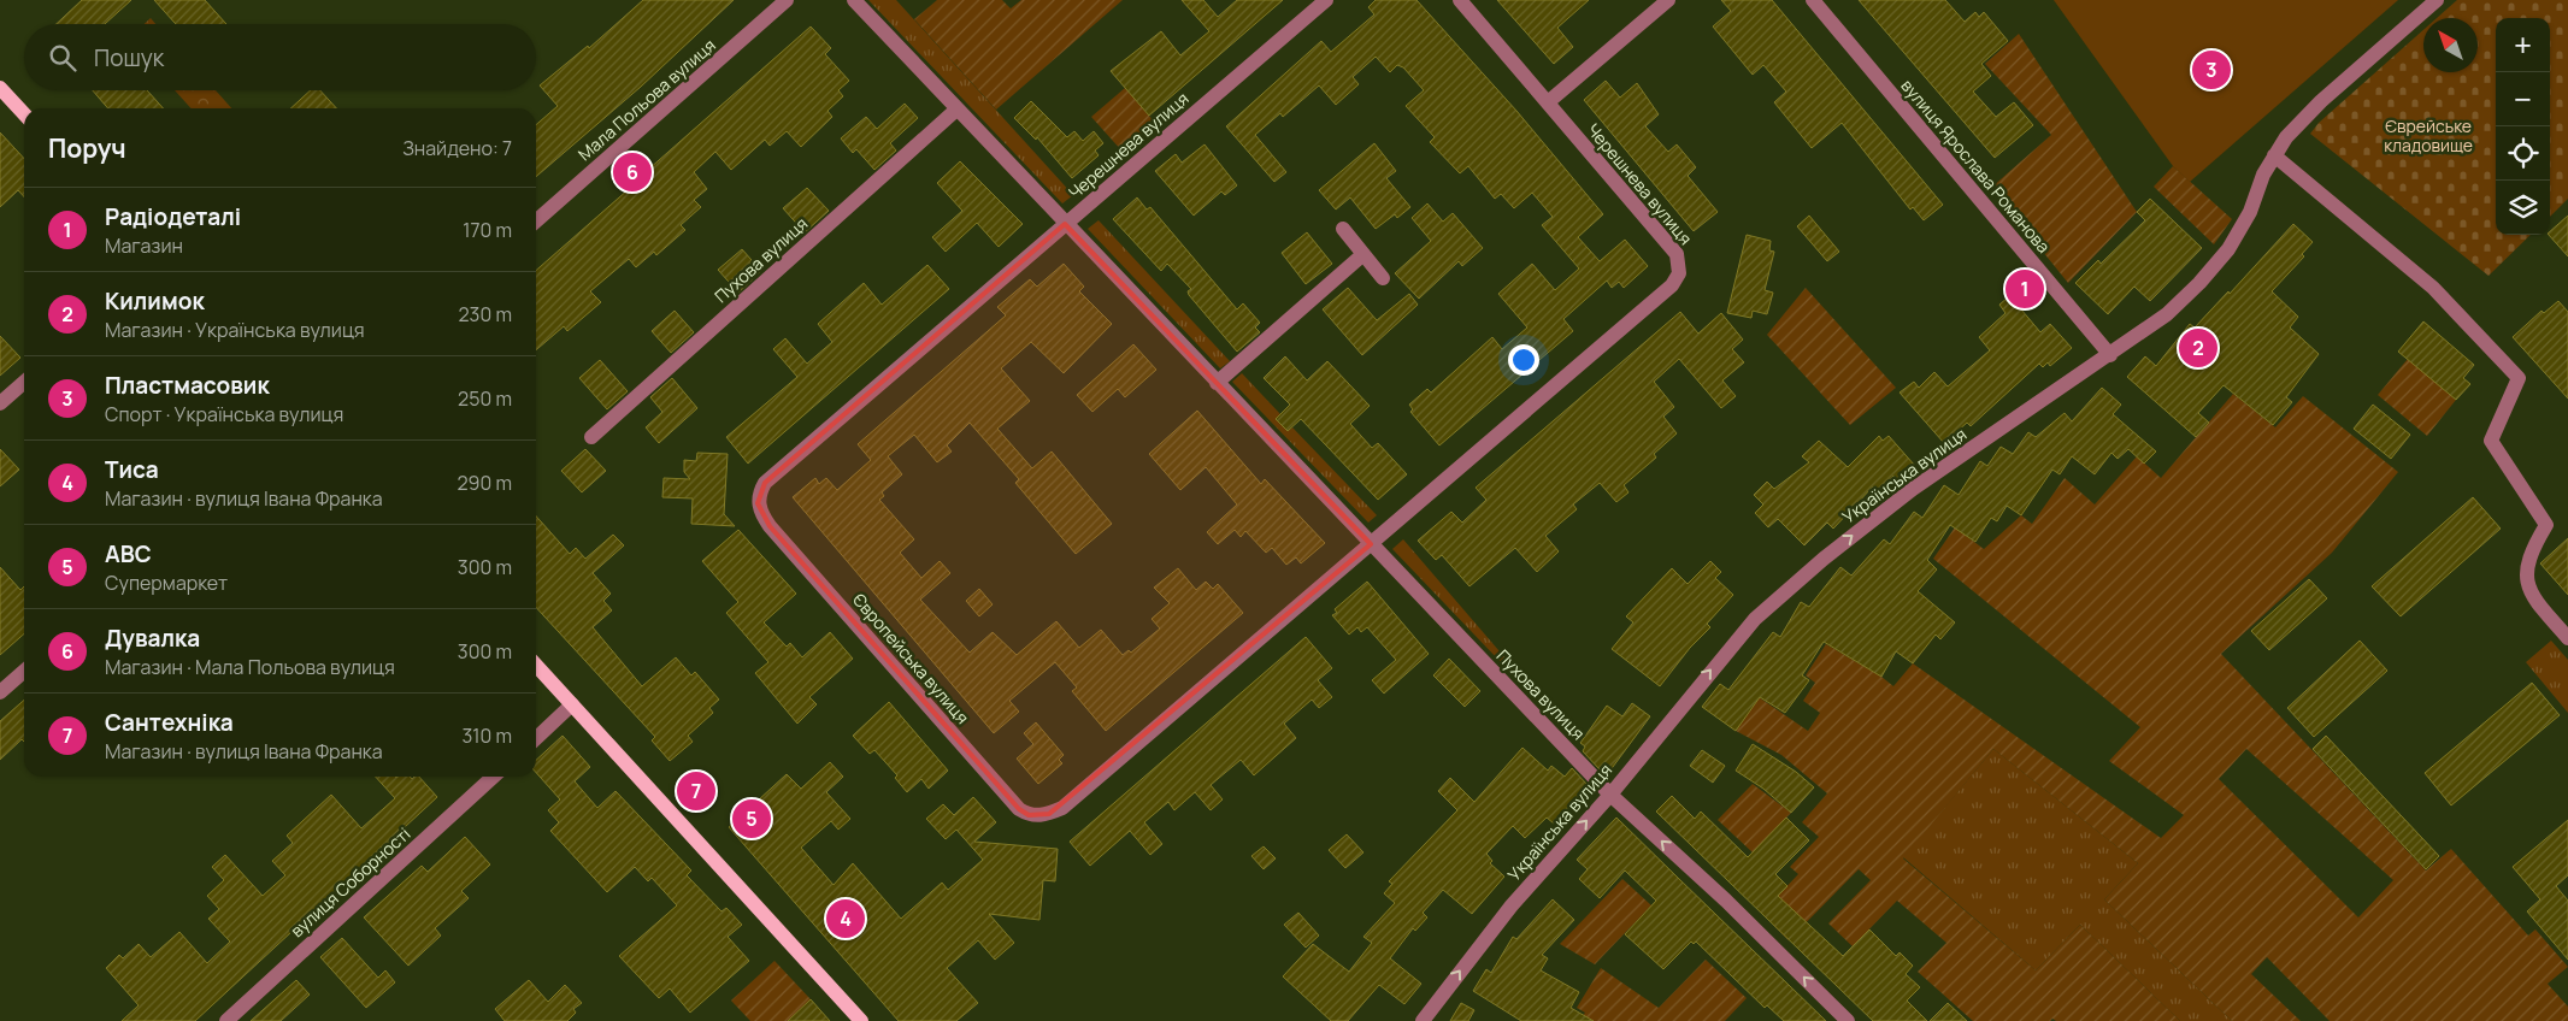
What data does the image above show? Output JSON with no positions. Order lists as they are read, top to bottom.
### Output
{
  "streets": {
    "street": [
      "Мала Польова вулиця",
      "Черешнева вулиця",
      "вулиця Ярослава Романова",
      "Пухова вулиця",
      "Українська вулиця",
      "Європейська вулиця",
      "вулиця Соборності"
    ]
  },
  "crossings": [
    ["Черешнева вулиця", "Пухова вулиця"],
    ["Черешнева вулиця", "Європейська вулиця"],
    ["вулиця Ярослава Романова", "Українська вулиця"],
    ["Пухова вулиця", "Українська вулиця"],
    ["Пухова вулиця", "Європейська вулиця"]
  ],
  "one_way": ["Українська вулиця"],
  "parks": ["Єврейське кладовище"],
  "north": "top left",
  "page": {
    "map_buttons": ["+", "−"],
    "search": "Пошук",
    "pins": [
      "3",
      "6",
      "1",
      "2",
      "7",
      "5",
      "4"
    ],
    "heading": ["Поруч", "Знайдено: 7"],
    "list": [
      {
        "mark": "1",
        "name": "Радіодеталі",
        "note": "Магазин",
        "value": "170 m"
      },
      {
        "mark": "2",
        "name": "Килимок",
        "note": "Магазин · Українська вулиця",
        "value": "230 m"
      },
      {
        "mark": "3",
        "name": "Пластмасовик",
        "note": "Спорт · Українська вулиця",
        "value": "250 m"
      },
      {
        "mark": "4",
        "name": "Тиса",
        "note": "Магазин · вулиця Івана Франка",
        "value": "290 m"
      },
      {
        "mark": "5",
        "name": "ABC",
        "note": "Супермаркет",
        "value": "300 m"
      },
      {
        "mark": "6",
        "name": "Дувалка",
        "note": "Магазин · Мала Польова вулиця",
        "value": "300 m"
      },
      {
        "mark": "7",
        "name": "Сантехніка",
        "note": "Магазин · вулиця Івана Франка",
        "value": "310 m"
      }
    ]
  }
}
